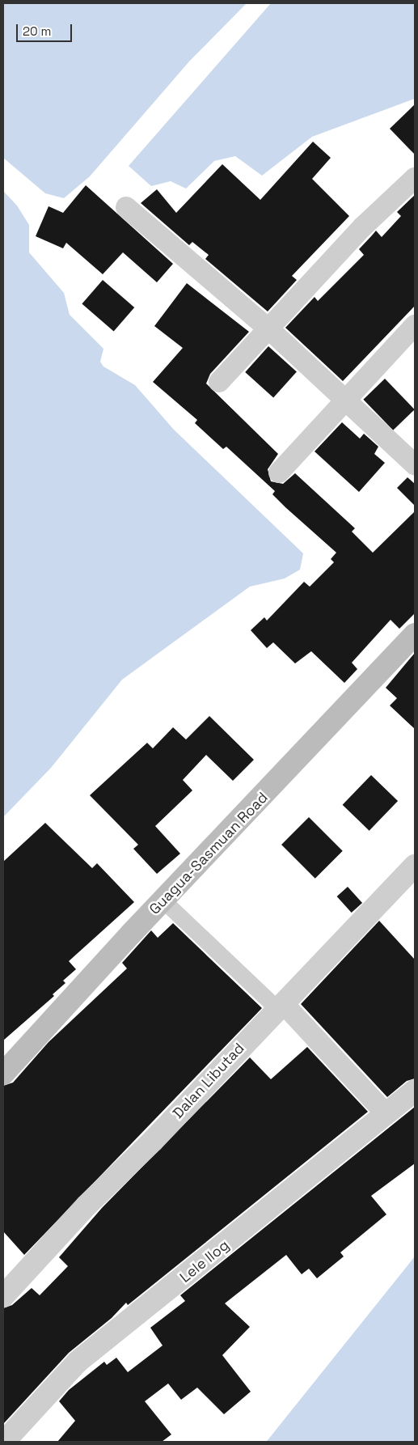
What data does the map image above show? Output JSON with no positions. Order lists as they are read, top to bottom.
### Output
{
  "streets": {
    "main road": ["Guagua-Sasmuan Road"],
    "street": ["Dalan Libutad", "Lele Ilog"]
  },
  "scale_bar": "20 m"
}
